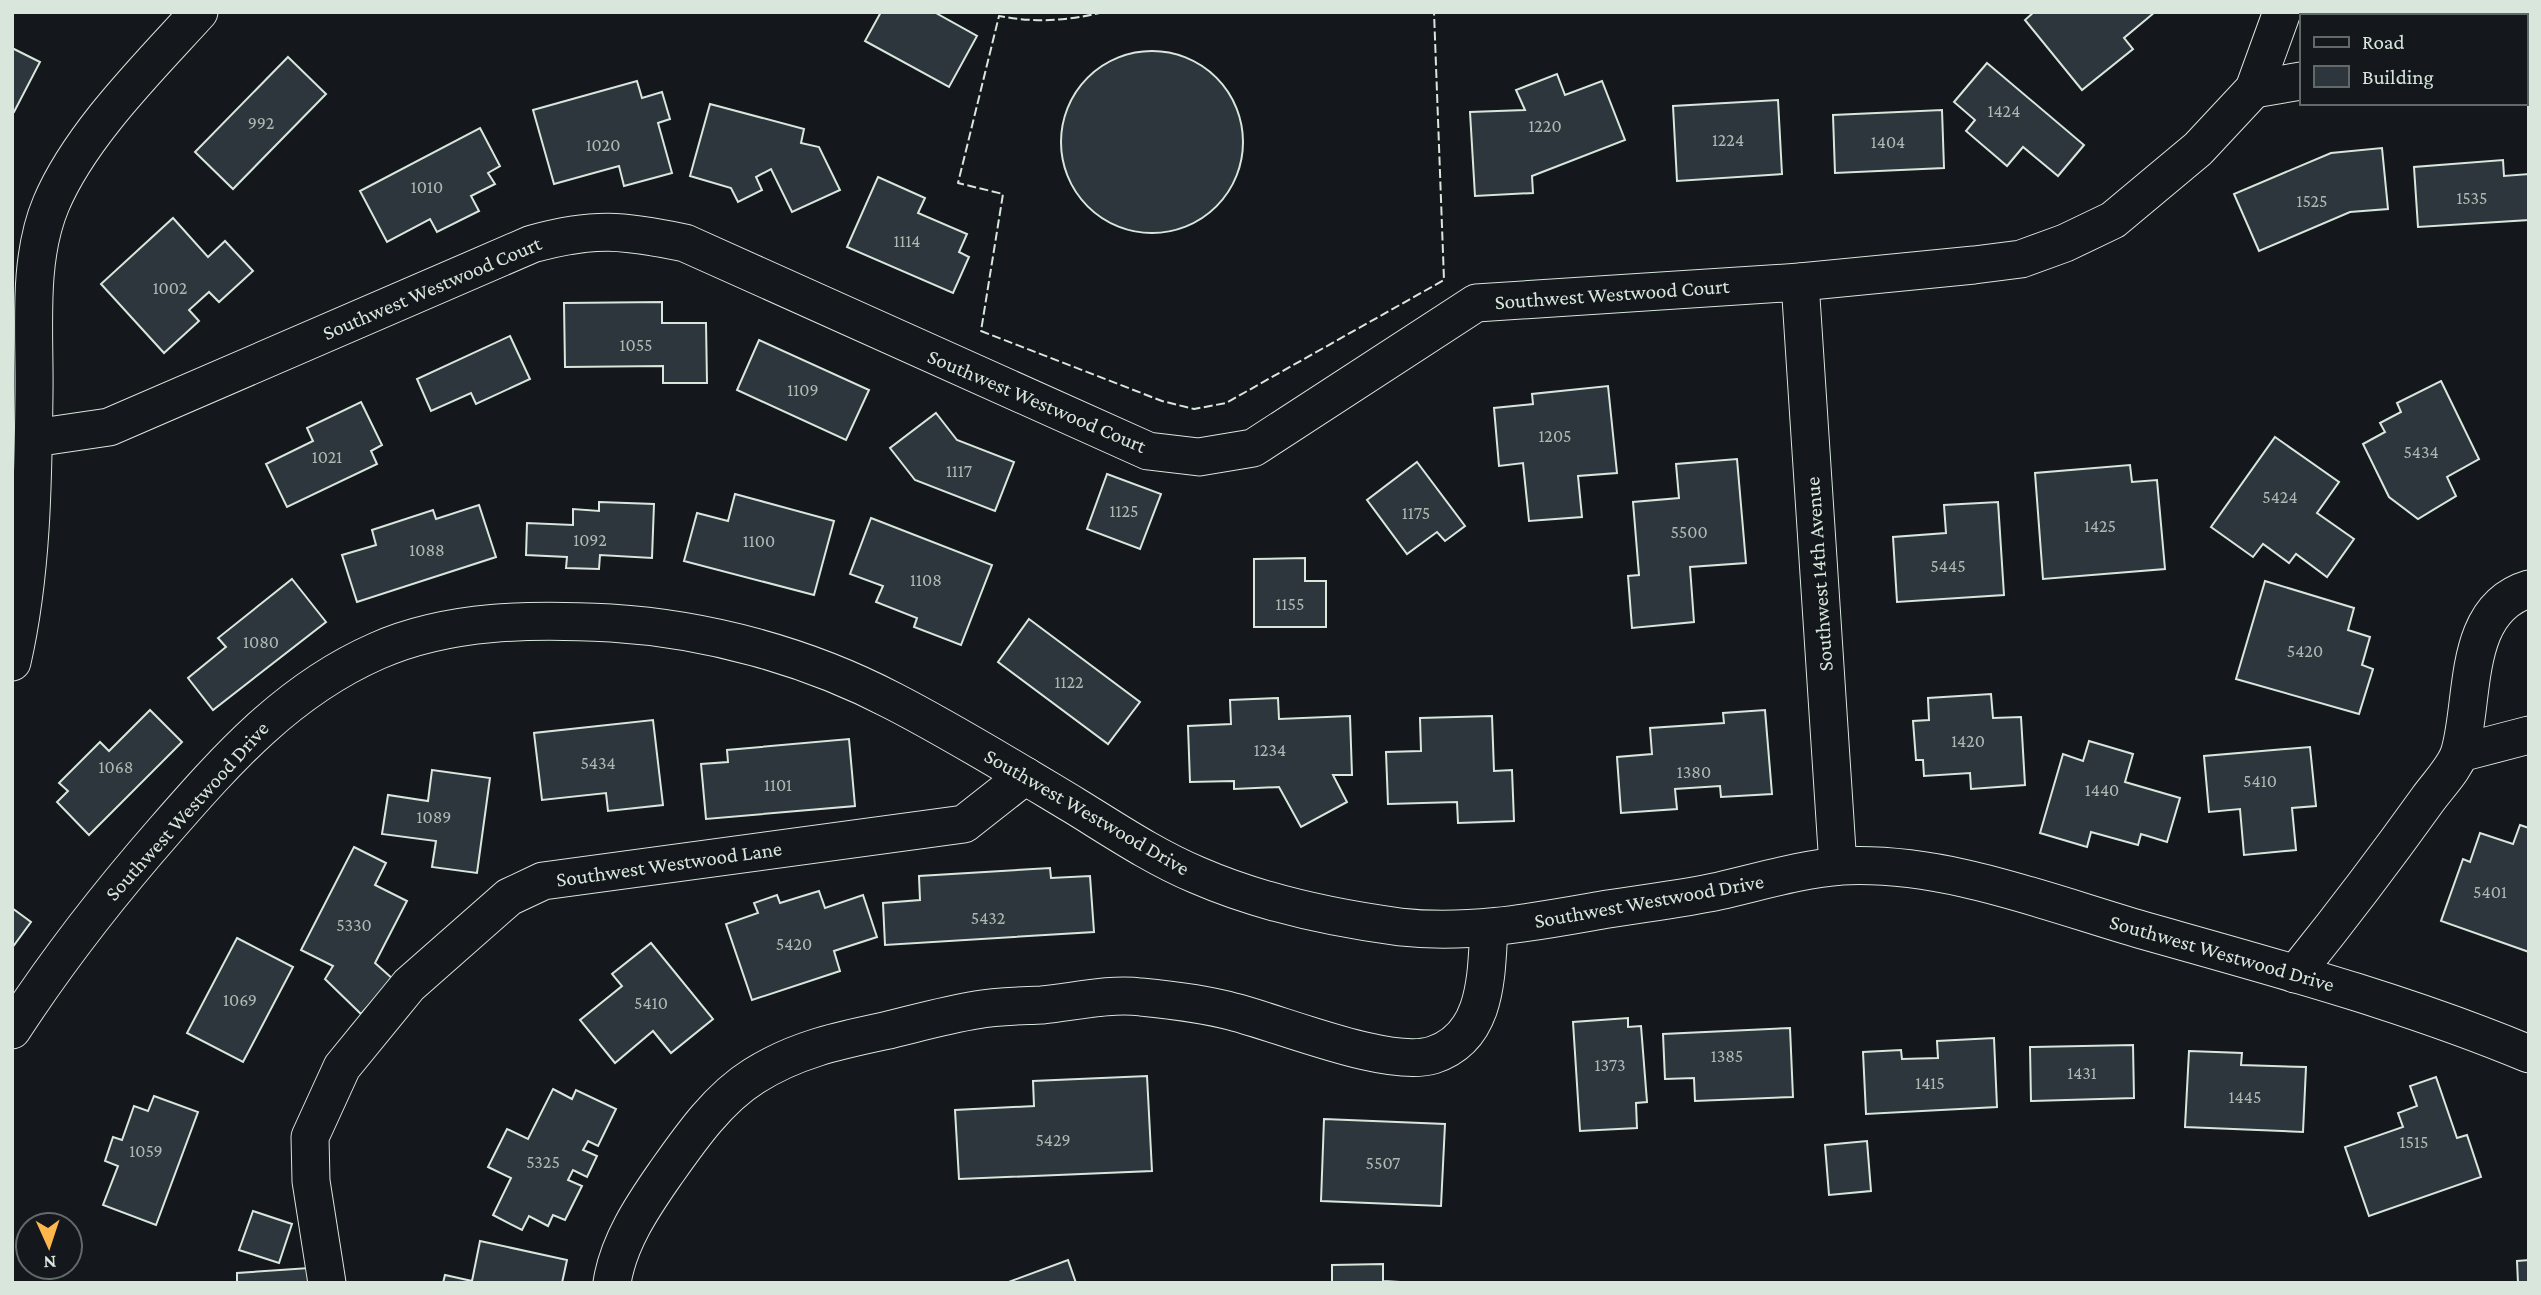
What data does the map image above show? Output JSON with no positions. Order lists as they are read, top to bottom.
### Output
{
  "streets": {
    "street": [
      "Southwest Westwood Court",
      "Southwest 14th Avenue",
      "Southwest Westwood Drive",
      "Southwest Westwood Lane"
    ]
  },
  "crossings": [
    ["Southwest Westwood Court", "Southwest 14th Avenue"],
    ["Southwest 14th Avenue", "Southwest Westwood Drive"],
    ["Southwest Westwood Drive", "Southwest Westwood Lane"]
  ],
  "house_numbers": [
    "1424",
    "992",
    "1220",
    "1224",
    "1404",
    "1020",
    "1010",
    "1535",
    "1525",
    "1114",
    "1002",
    "1055",
    "1109",
    "1205",
    "5434",
    "1021",
    "1117",
    "5424",
    "1125",
    "1175",
    "1425",
    "5500",
    "1092",
    "1100",
    "1088",
    "5445",
    "1108",
    "1155",
    "1080",
    "5420",
    "1122",
    "1420",
    "1234",
    "5434",
    "1068",
    "1380",
    "5410",
    "1101",
    "1440",
    "1089",
    "5401",
    "5432",
    "5330",
    "5420",
    "1069",
    "5410",
    "1385",
    "1373",
    "1431",
    "1415",
    "1445",
    "5429",
    "1515",
    "1059",
    "5325",
    "5507"
  ],
  "legend": ["Road", "Building"],
  "north": "bottom"
}
